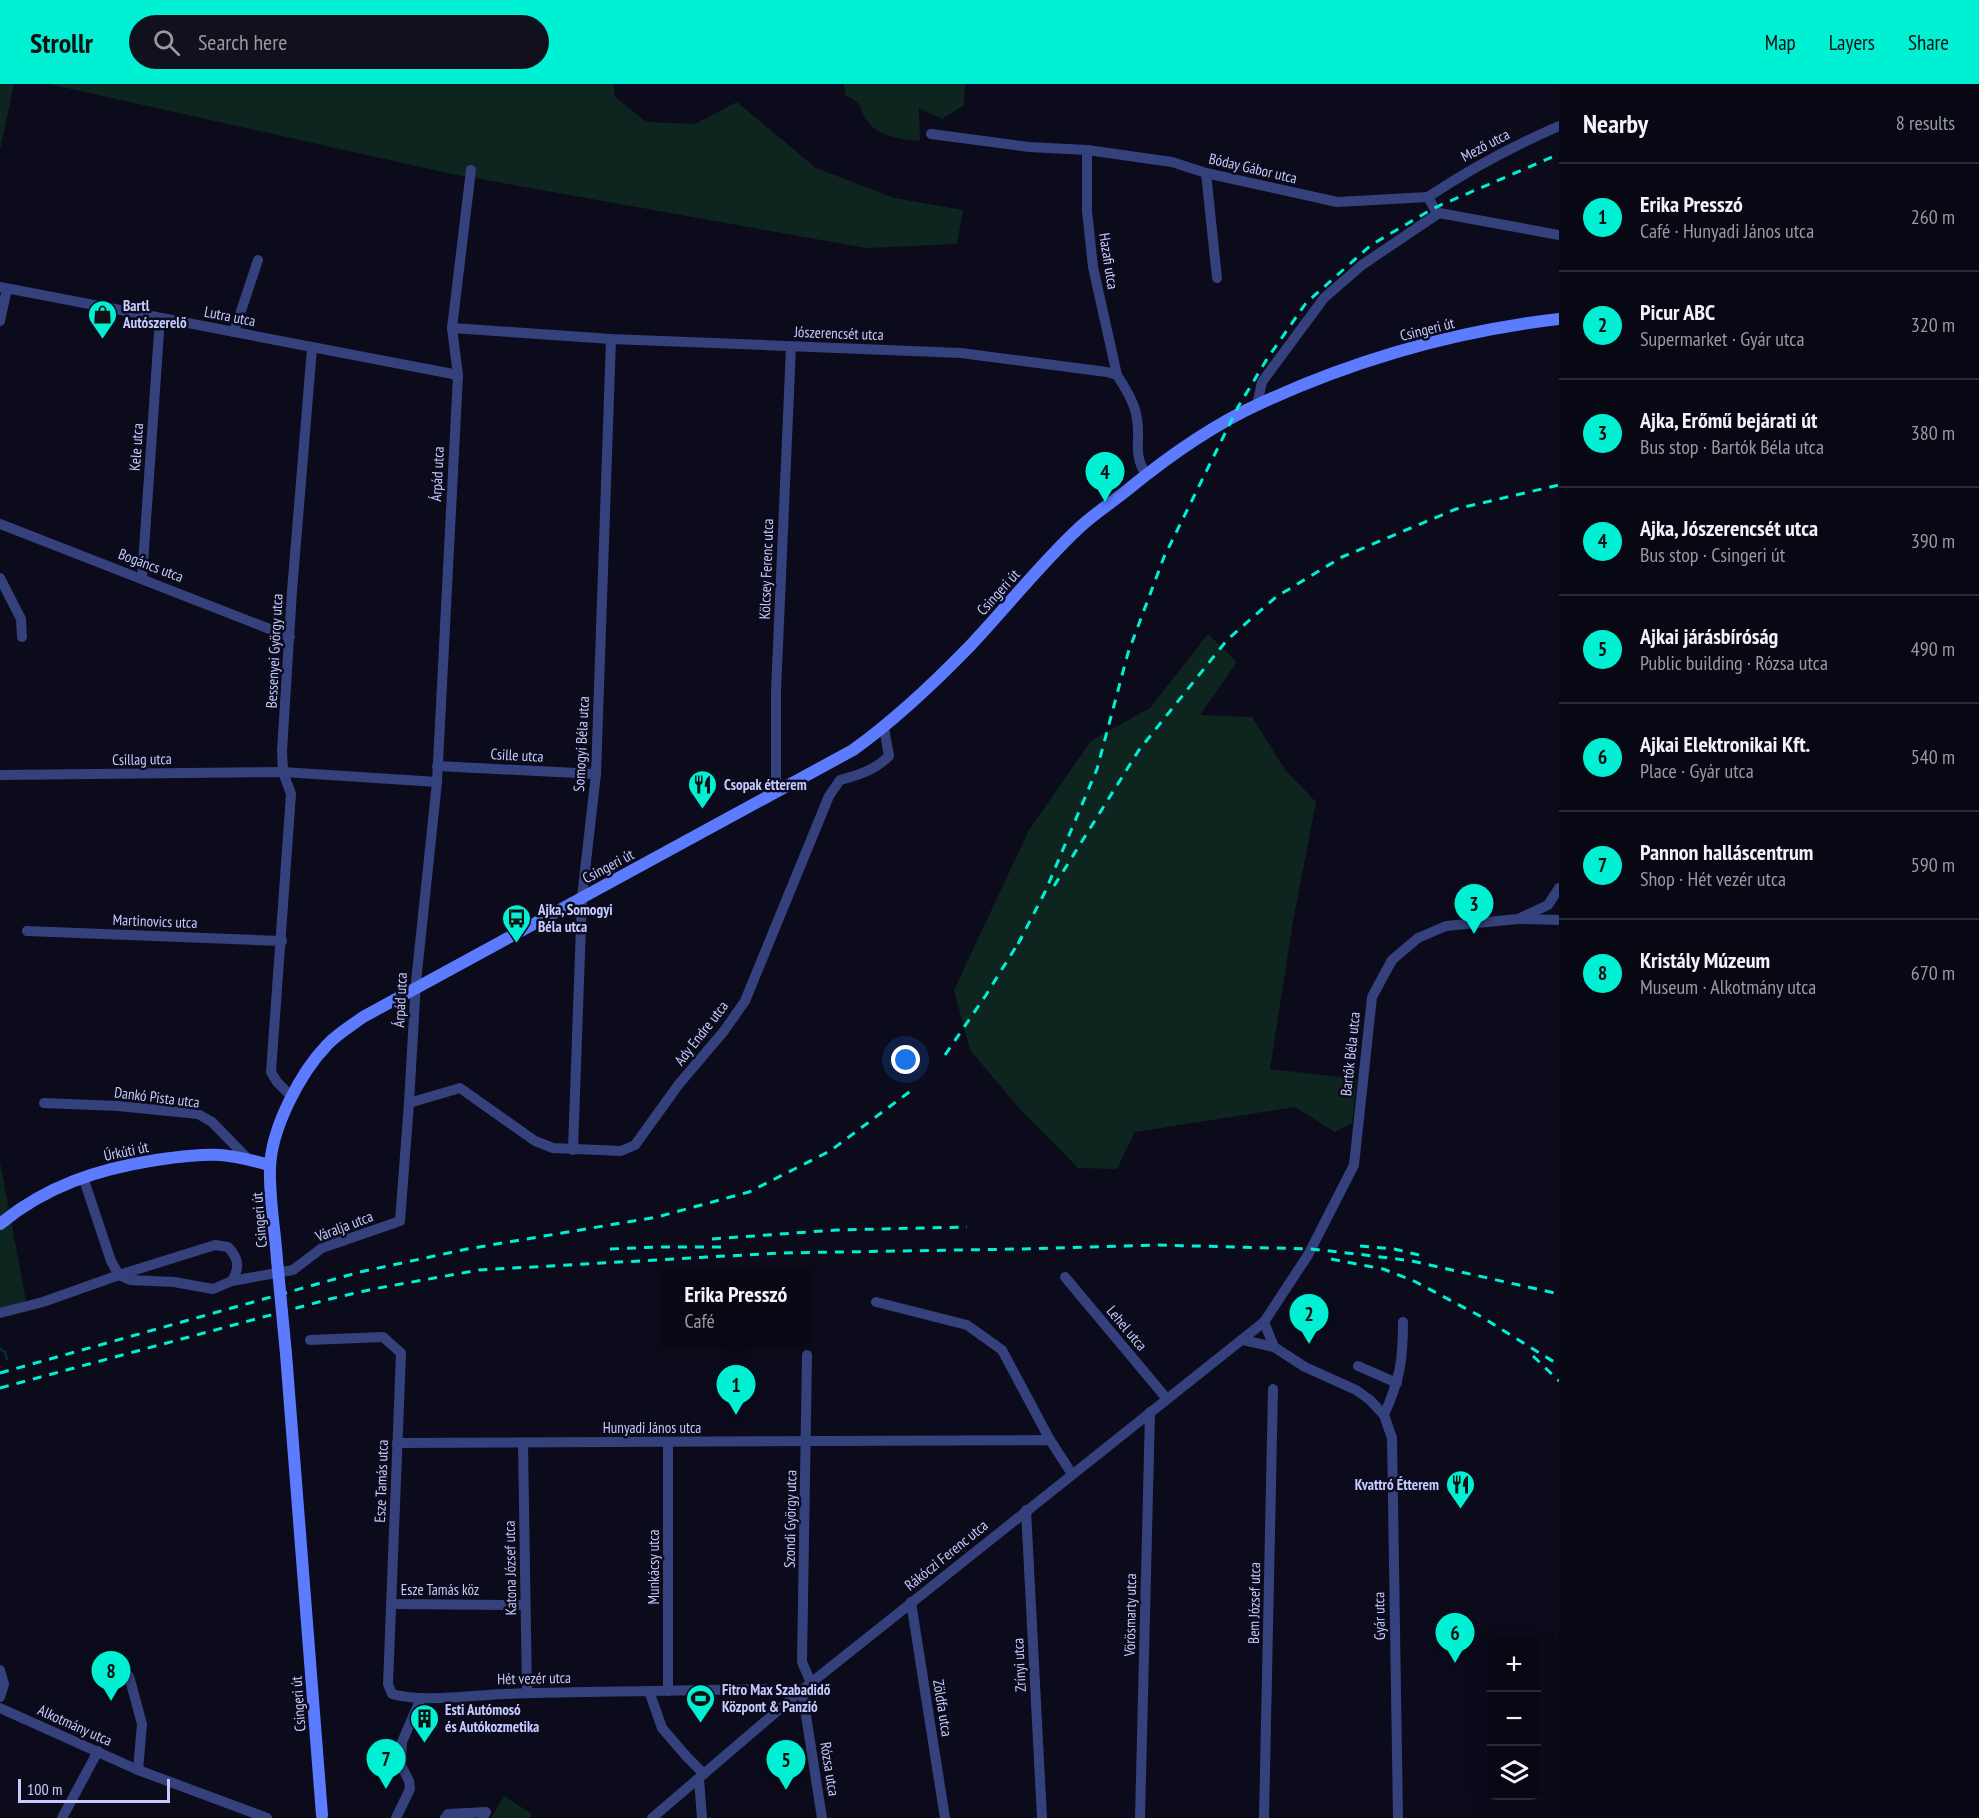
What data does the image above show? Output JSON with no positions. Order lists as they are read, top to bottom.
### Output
{
  "streets": {
    "main road": ["Csingeri út", "Úrkúti út"],
    "street": [
      "Mező utca",
      "Bóday Gábor utca",
      "Hazafi utca",
      "Lutra utca",
      "Jószerencsét utca",
      "Kele utca",
      "Árpád utca",
      "Bogáncs utca",
      "Kölcsey Ferenc utca",
      "Bessenyei György utca",
      "Somogyi Béla utca",
      "Csille utca",
      "Csillag utca",
      "Martinovics utca",
      "Ady Endre utca",
      "Bartók Béla utca",
      "Dankó Pista utca",
      "Váralja utca",
      "Lehel utca",
      "Hunyadi János utca",
      "Esze Tamás utca",
      "Szondi György utca",
      "Rákóczi Ferenc utca",
      "Munkácsy utca",
      "Katona József utca",
      "Esze Tamás köz",
      "Bem József utca",
      "Vörösmarty utca",
      "Gyár utca",
      "Zrínyi utca",
      "Hét vezér utca",
      "Zöldfa utca",
      "Alkotmány utca",
      "Rózsa utca"
    ]
  },
  "crossings": [
    ["Mező utca", "Bóday Gábor utca"],
    ["Bóday Gábor utca", "Hazafi utca"],
    ["Hazafi utca", "Jószerencsét utca"],
    ["Lutra utca", "Kele utca"],
    ["Lutra utca", "Bessenyei György utca"],
    ["Csingeri út", "Árpád utca"],
    ["Csingeri út", "Kölcsey Ferenc utca"],
    ["Csingeri út", "Bessenyei György utca"],
    ["Csingeri út", "Somogyi Béla utca"],
    ["Csingeri út", "Ady Endre utca"],
    ["Csingeri út", "Úrkúti út"],
    ["Jószerencsét utca", "Árpád utca"],
    ["Jószerencsét utca", "Kölcsey Ferenc utca"],
    ["Jószerencsét utca", "Somogyi Béla utca"],
    ["Kele utca", "Bogáncs utca"],
    ["Árpád utca", "Csille utca"],
    ["Árpád utca", "Ady Endre utca"],
    ["Árpád utca", "Váralja utca"],
    ["Bogáncs utca", "Bessenyei György utca"],
    ["Bessenyei György utca", "Csillag utca"],
    ["Bessenyei György utca", "Martinovics utca"],
    ["Somogyi Béla utca", "Csille utca"],
    ["Somogyi Béla utca", "Ady Endre utca"],
    ["Bartók Béla utca", "Rákóczi Ferenc utca"],
    ["Dankó Pista utca", "Úrkúti út"],
    ["Lehel utca", "Rákóczi Ferenc utca"],
    ["Hunyadi János utca", "Esze Tamás utca"],
    ["Hunyadi János utca", "Szondi György utca"],
    ["Hunyadi János utca", "Munkácsy utca"],
    ["Hunyadi János utca", "Katona József utca"],
    ["Esze Tamás utca", "Esze Tamás köz"],
    ["Esze Tamás utca", "Hét vezér utca"],
    ["Szondi György utca", "Rákóczi Ferenc utca"],
    ["Szondi György utca", "Rózsa utca"],
    ["Rákóczi Ferenc utca", "Vörösmarty utca"],
    ["Rákóczi Ferenc utca", "Zrínyi utca"],
    ["Rákóczi Ferenc utca", "Zöldfa utca"],
    ["Rákóczi Ferenc utca", "Rózsa utca"],
    ["Munkácsy utca", "Hét vezér utca"],
    ["Katona József utca", "Esze Tamás köz"],
    ["Katona József utca", "Hét vezér utca"]
  ],
  "places": {
    "shop": ["Bartl Autószerelő"],
    "restaurant": ["Csopak étterem", "Kvattró Étterem"],
    "bus stop": ["Ajka, Somogyi Béla utca"],
    "sports": ["Fitro Max Szabadidő Központ & Panzió"],
    "building": ["Esti Autómosó és Autókozmetika"]
  },
  "scale_bar": "100 m",
  "page": {
    "header": "Strollr",
    "search": "Search here",
    "nav": ["Map", "Layers", "Share"],
    "heading": ["Nearby", "8 results"],
    "list": [
      {
        "mark": "1",
        "name": "Erika Presszó",
        "note": "Café · Hunyadi János utca",
        "value": "260 m"
      },
      {
        "mark": "2",
        "name": "Picur ABC",
        "note": "Supermarket · Gyár utca",
        "value": "320 m"
      },
      {
        "mark": "3",
        "name": "Ajka, Erőmű bejárati út",
        "note": "Bus stop · Bartók Béla utca",
        "value": "380 m"
      },
      {
        "mark": "4",
        "name": "Ajka, Jószerencsét utca",
        "note": "Bus stop · Csingeri út",
        "value": "390 m"
      },
      {
        "mark": "5",
        "name": "Ajkai járásbíróság",
        "note": "Public building · Rózsa utca",
        "value": "490 m"
      },
      {
        "mark": "6",
        "name": "Ajkai Elektronikai Kft.",
        "note": "Place · Gyár utca",
        "value": "540 m"
      },
      {
        "mark": "7",
        "name": "Pannon halláscentrum",
        "note": "Shop · Hét vezér utca",
        "value": "590 m"
      },
      {
        "mark": "8",
        "name": "Kristály Múzeum",
        "note": "Museum · Alkotmány utca",
        "value": "670 m"
      }
    ],
    "pins": [
      "4",
      "3",
      "2",
      "1",
      "6",
      "8",
      "7",
      "5"
    ],
    "popup": ["Erika Presszó", "Café"],
    "map_buttons": ["+", "−"],
    "scale": "100 m"
  }
}
